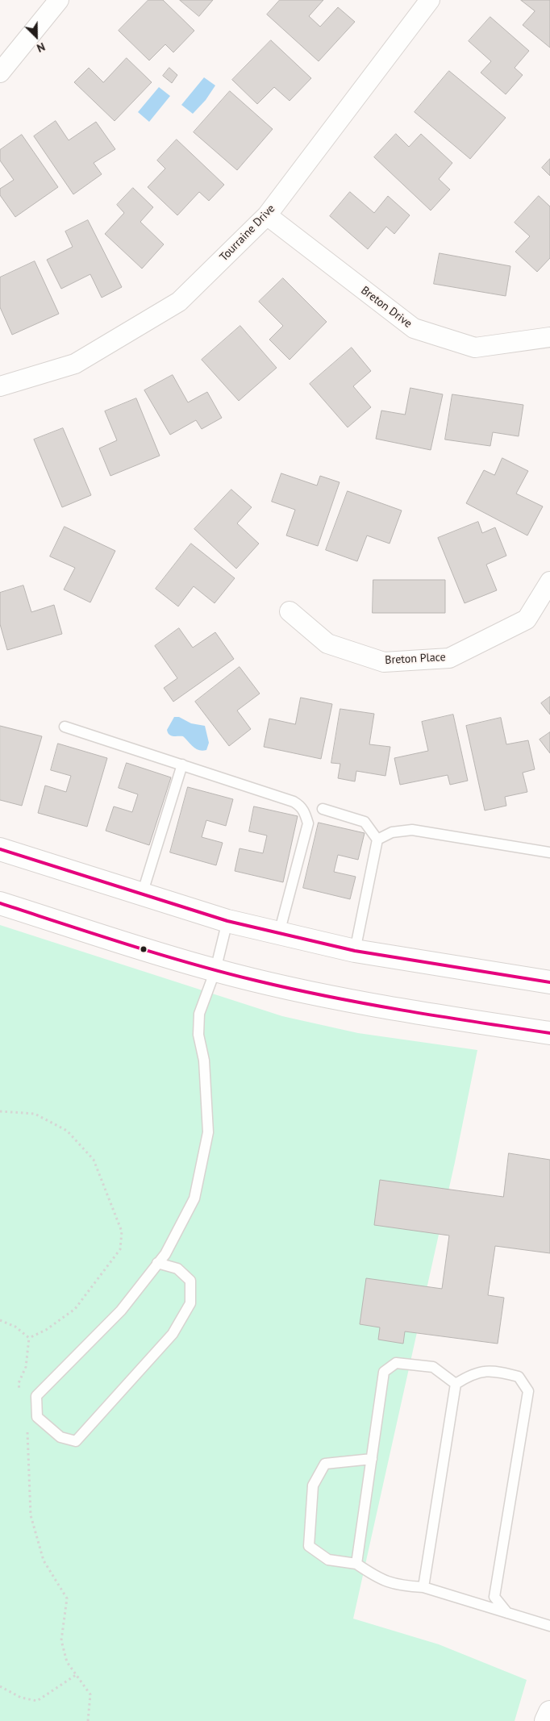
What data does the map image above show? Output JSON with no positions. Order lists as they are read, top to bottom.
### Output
{
  "streets": {
    "street": ["Tourraine Drive", "Breton Drive", "Breton Place"]
  },
  "crossings": [
    ["Tourraine Drive", "Breton Drive"]
  ],
  "north": "bottom right"
}
